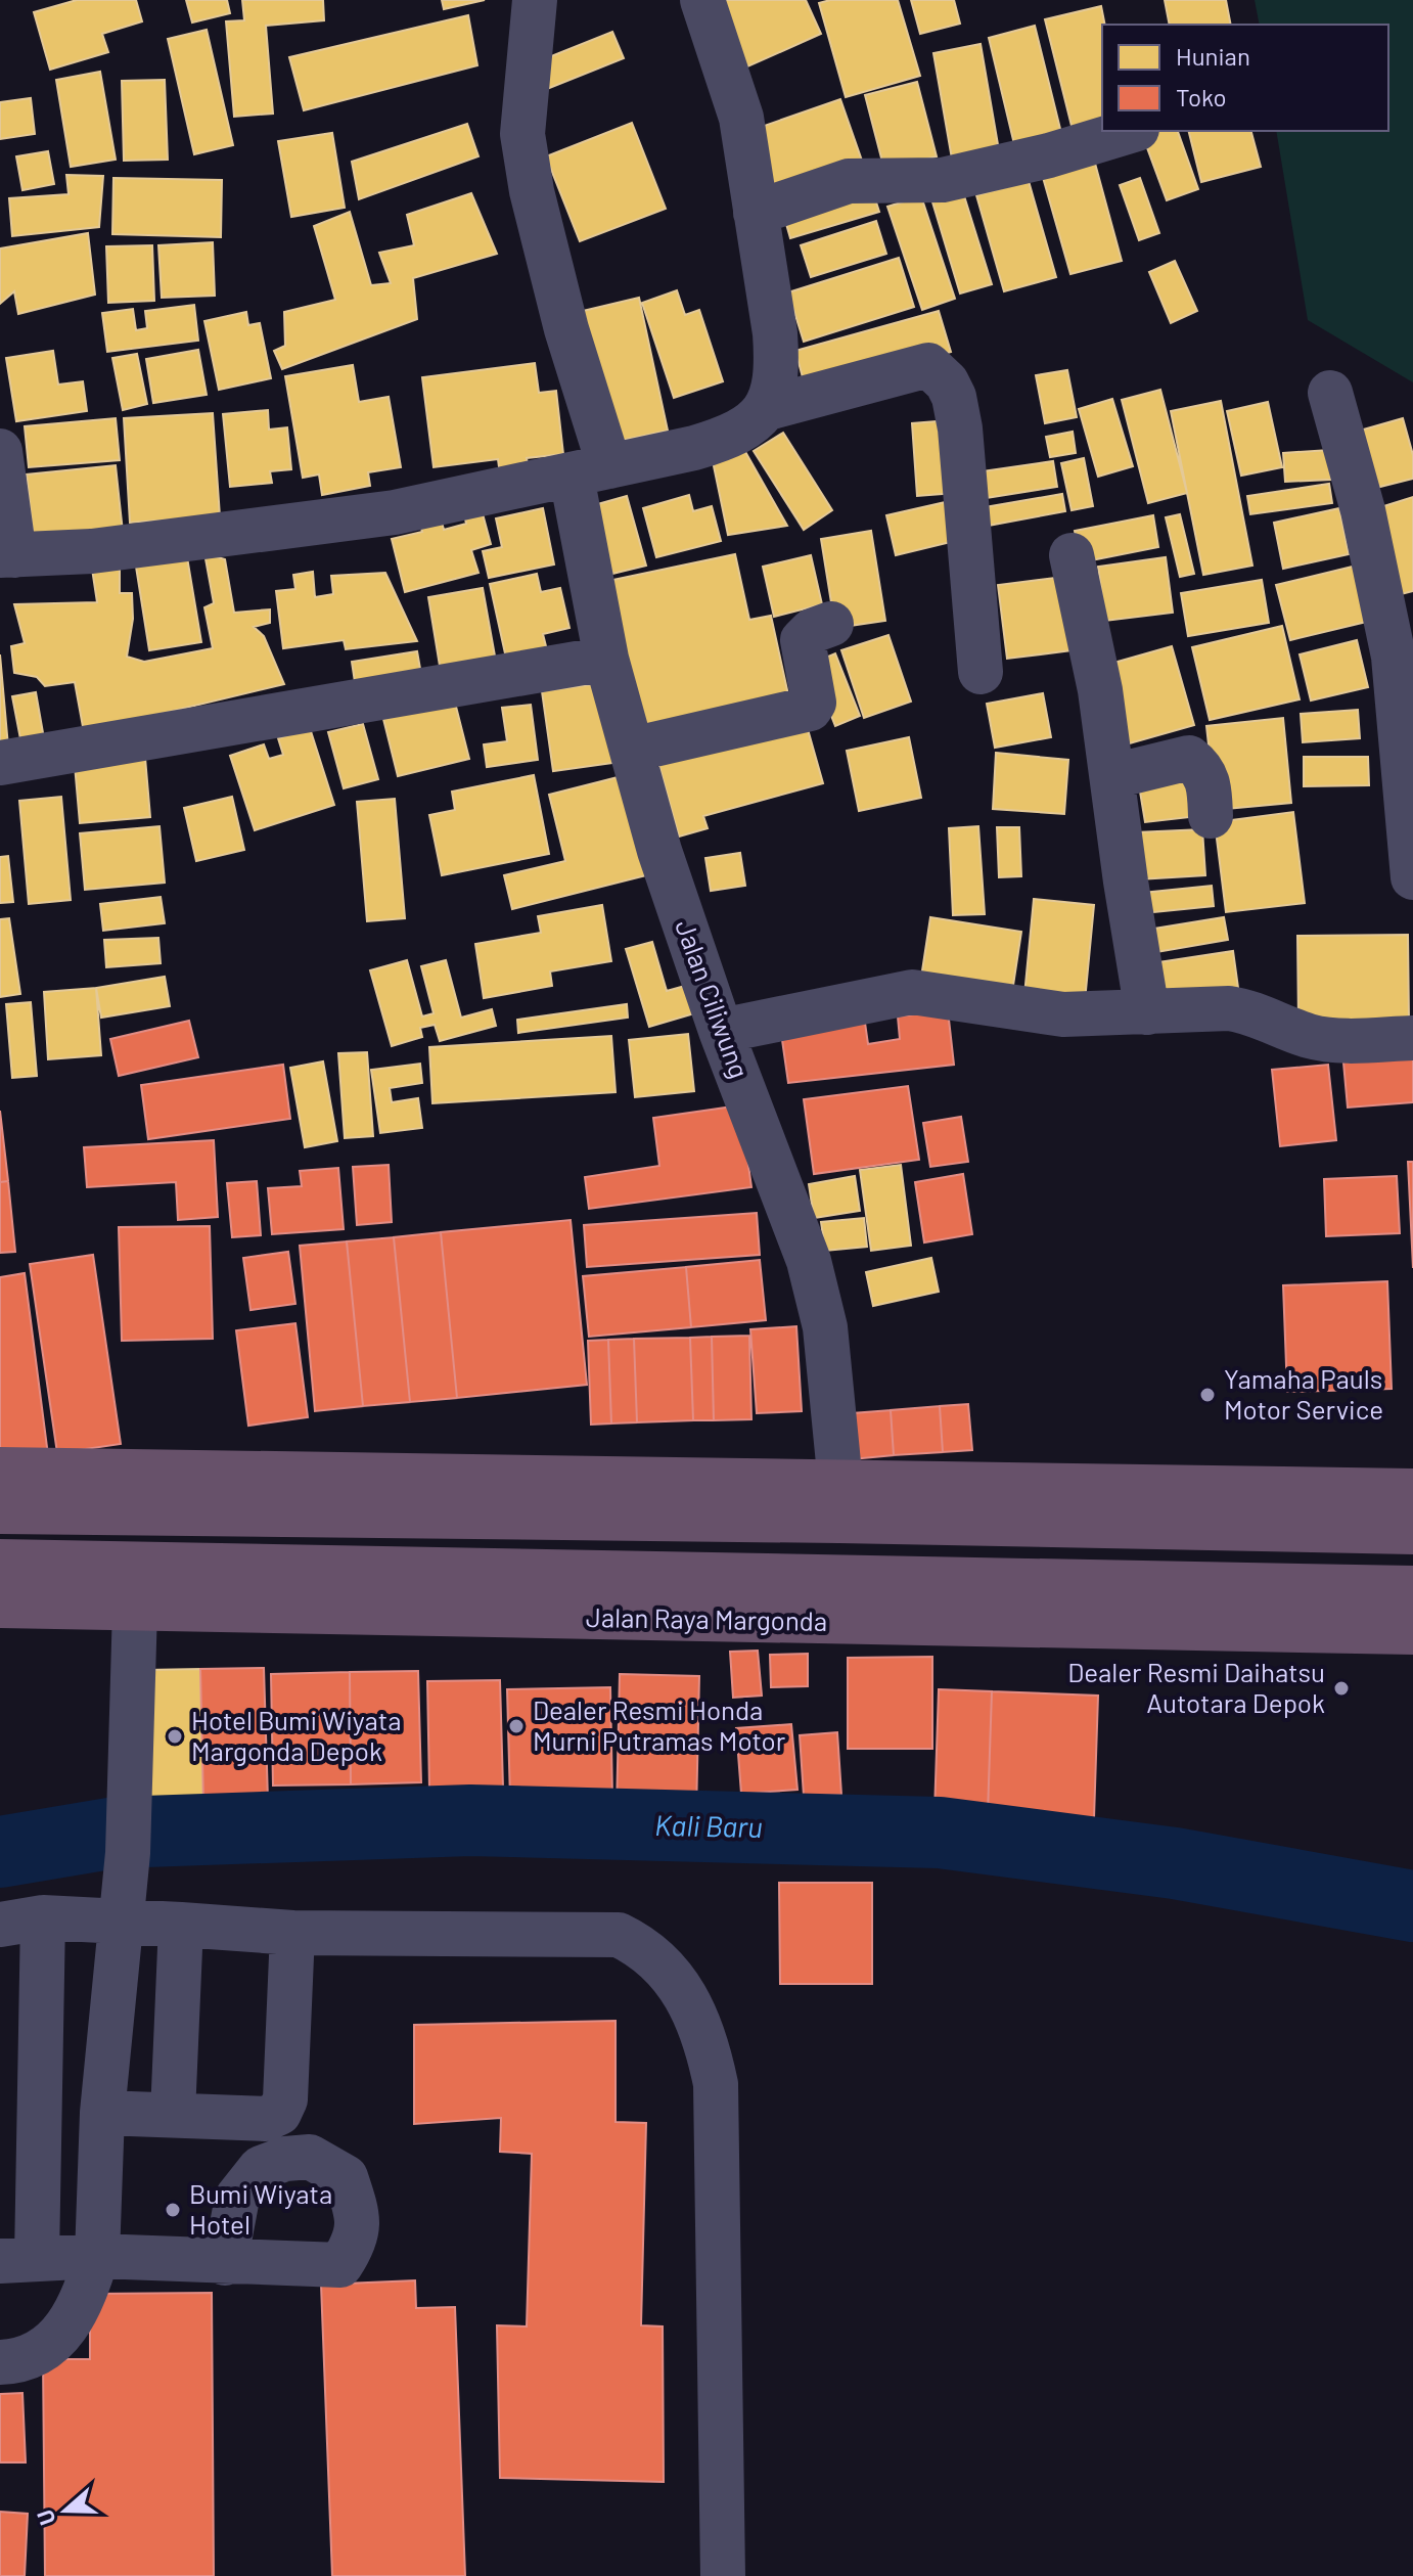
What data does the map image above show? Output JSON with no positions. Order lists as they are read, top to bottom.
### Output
{
  "streets": {
    "highway": ["Jalan Raya Margonda"],
    "street": ["Jalan Ciliwung"]
  },
  "water": ["Kali Baru"],
  "places": [
    "Yamaha Pauls Motor Service",
    "Dealer Resmi Daihatsu Autotara Depok",
    "Dealer Resmi Honda Murni Putramas Motor",
    "Hotel Bumi Wiyata Margonda Depok",
    "Bumi Wiyata Hotel"
  ],
  "legend": ["Hunian", "Toko"],
  "north": "left"
}
